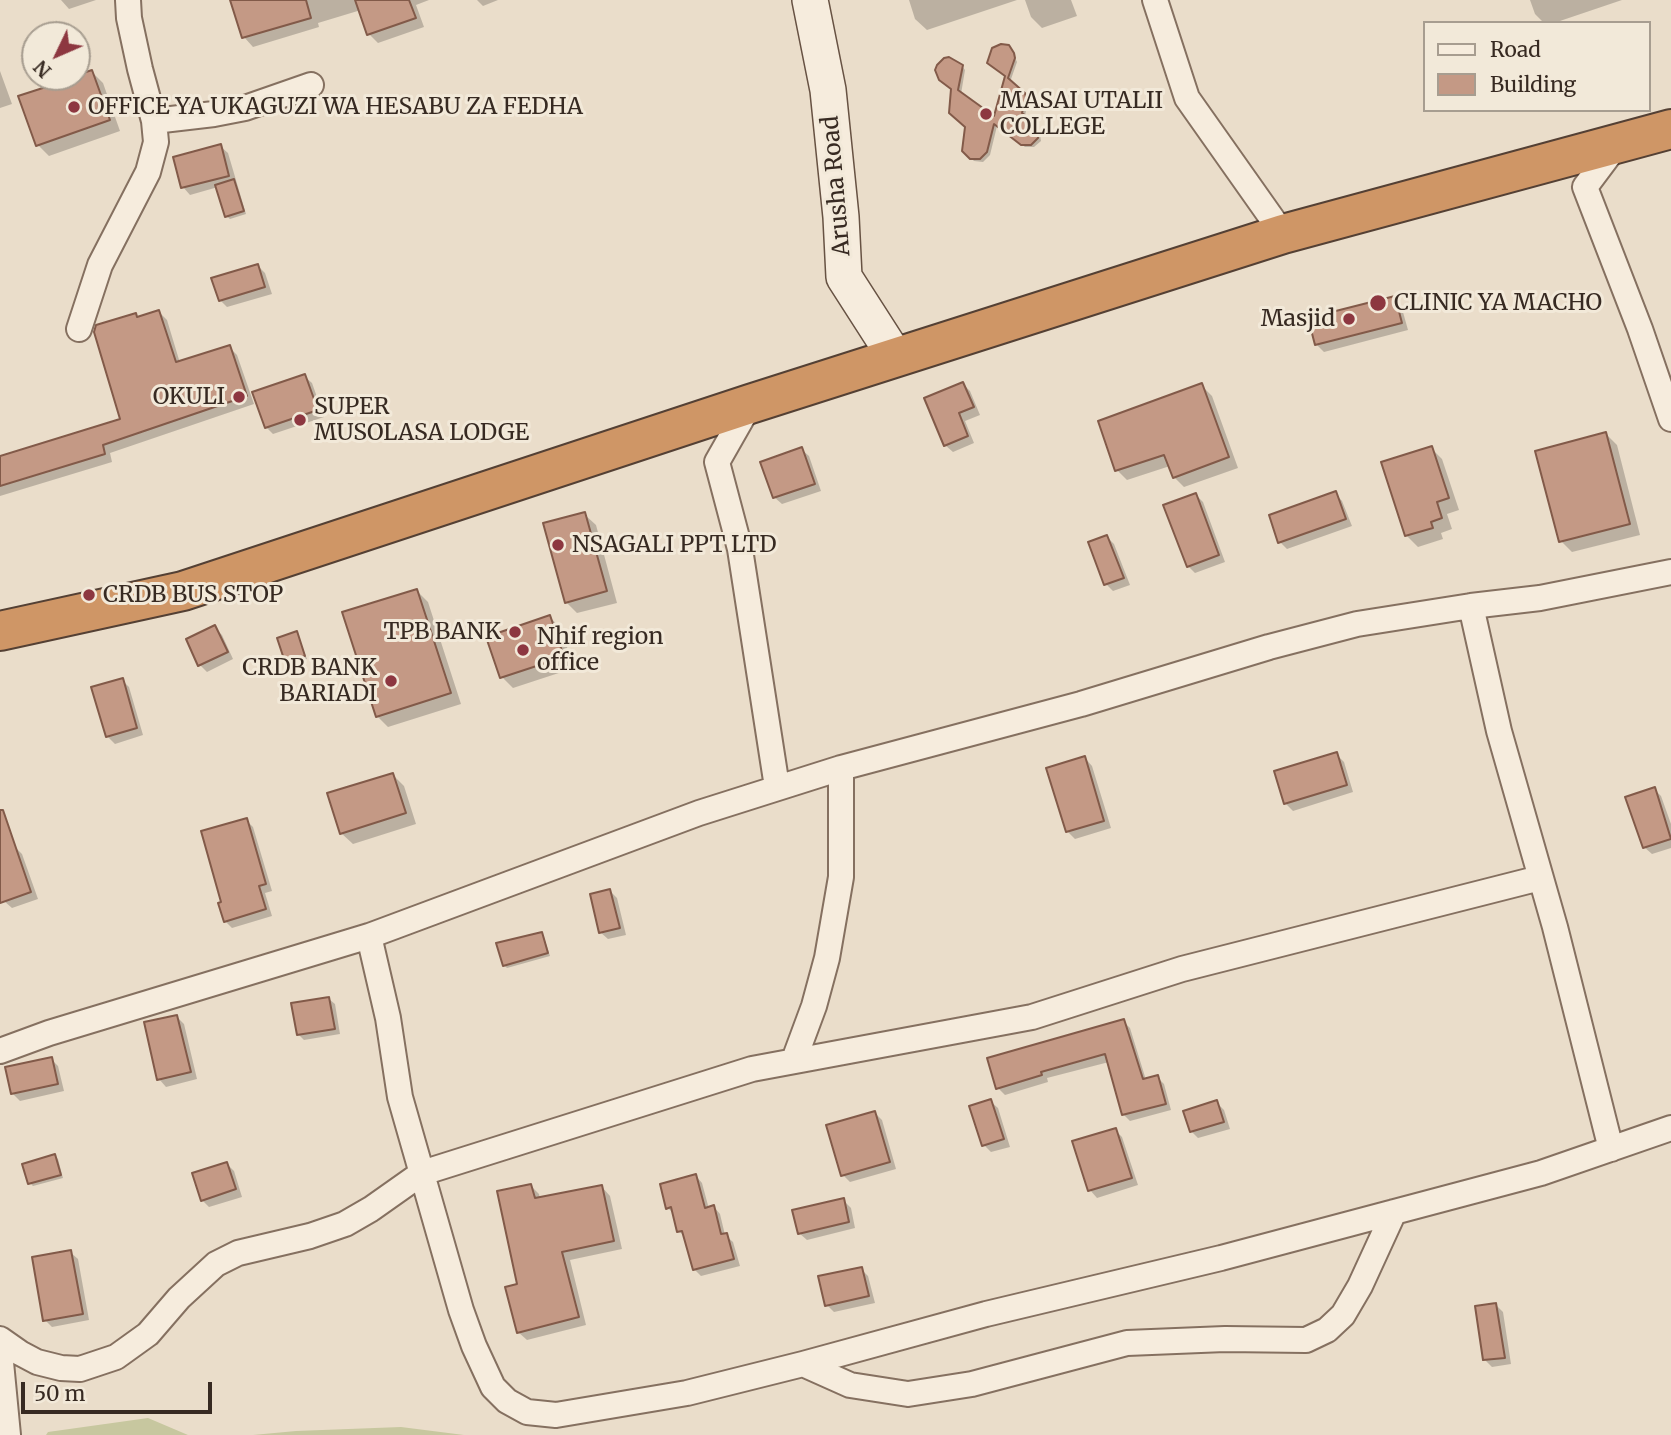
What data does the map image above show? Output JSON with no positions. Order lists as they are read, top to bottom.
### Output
{
  "streets": {
    "main road": ["Arusha Road"]
  },
  "places": [
    "OFFICE YA UKAGUZI WA HESABU ZA FEDHA",
    "MASAI UTALII COLLEGE",
    "CLINIC YA MACHO",
    "Masjid",
    "OKULI",
    "SUPER MUSOLASA LODGE",
    "NSAGALI PPT LTD",
    "CRDB BUS STOP",
    "TPB BANK",
    "Nhif region office",
    "CRDB BANK BARIADI"
  ],
  "legend": ["Road", "Building"],
  "scale_bar": "50 m",
  "north": "bottom left"
}
